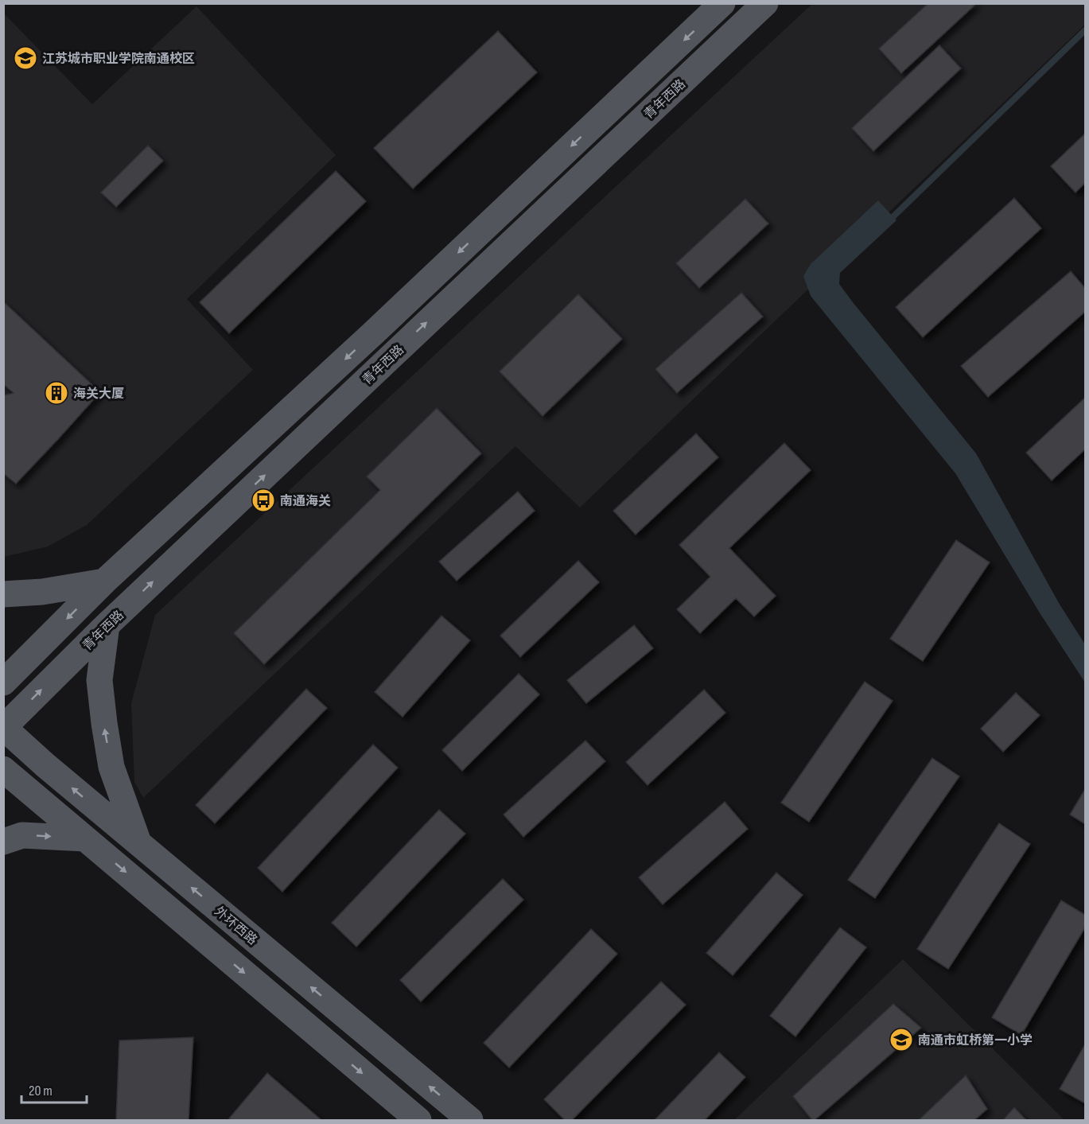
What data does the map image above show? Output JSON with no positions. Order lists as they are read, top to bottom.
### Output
{
  "streets": {
    "main road": ["青年西路", "外环西路"]
  },
  "crossings": [
    ["青年西路", "外环西路"]
  ],
  "places": {
    "school or university": ["江苏城市职业学院南通校区", "南通市虹桥第一小学"],
    "building": ["海关大厦"],
    "bus stop": ["南通海关"]
  },
  "scale_bar": "20 m"
}
